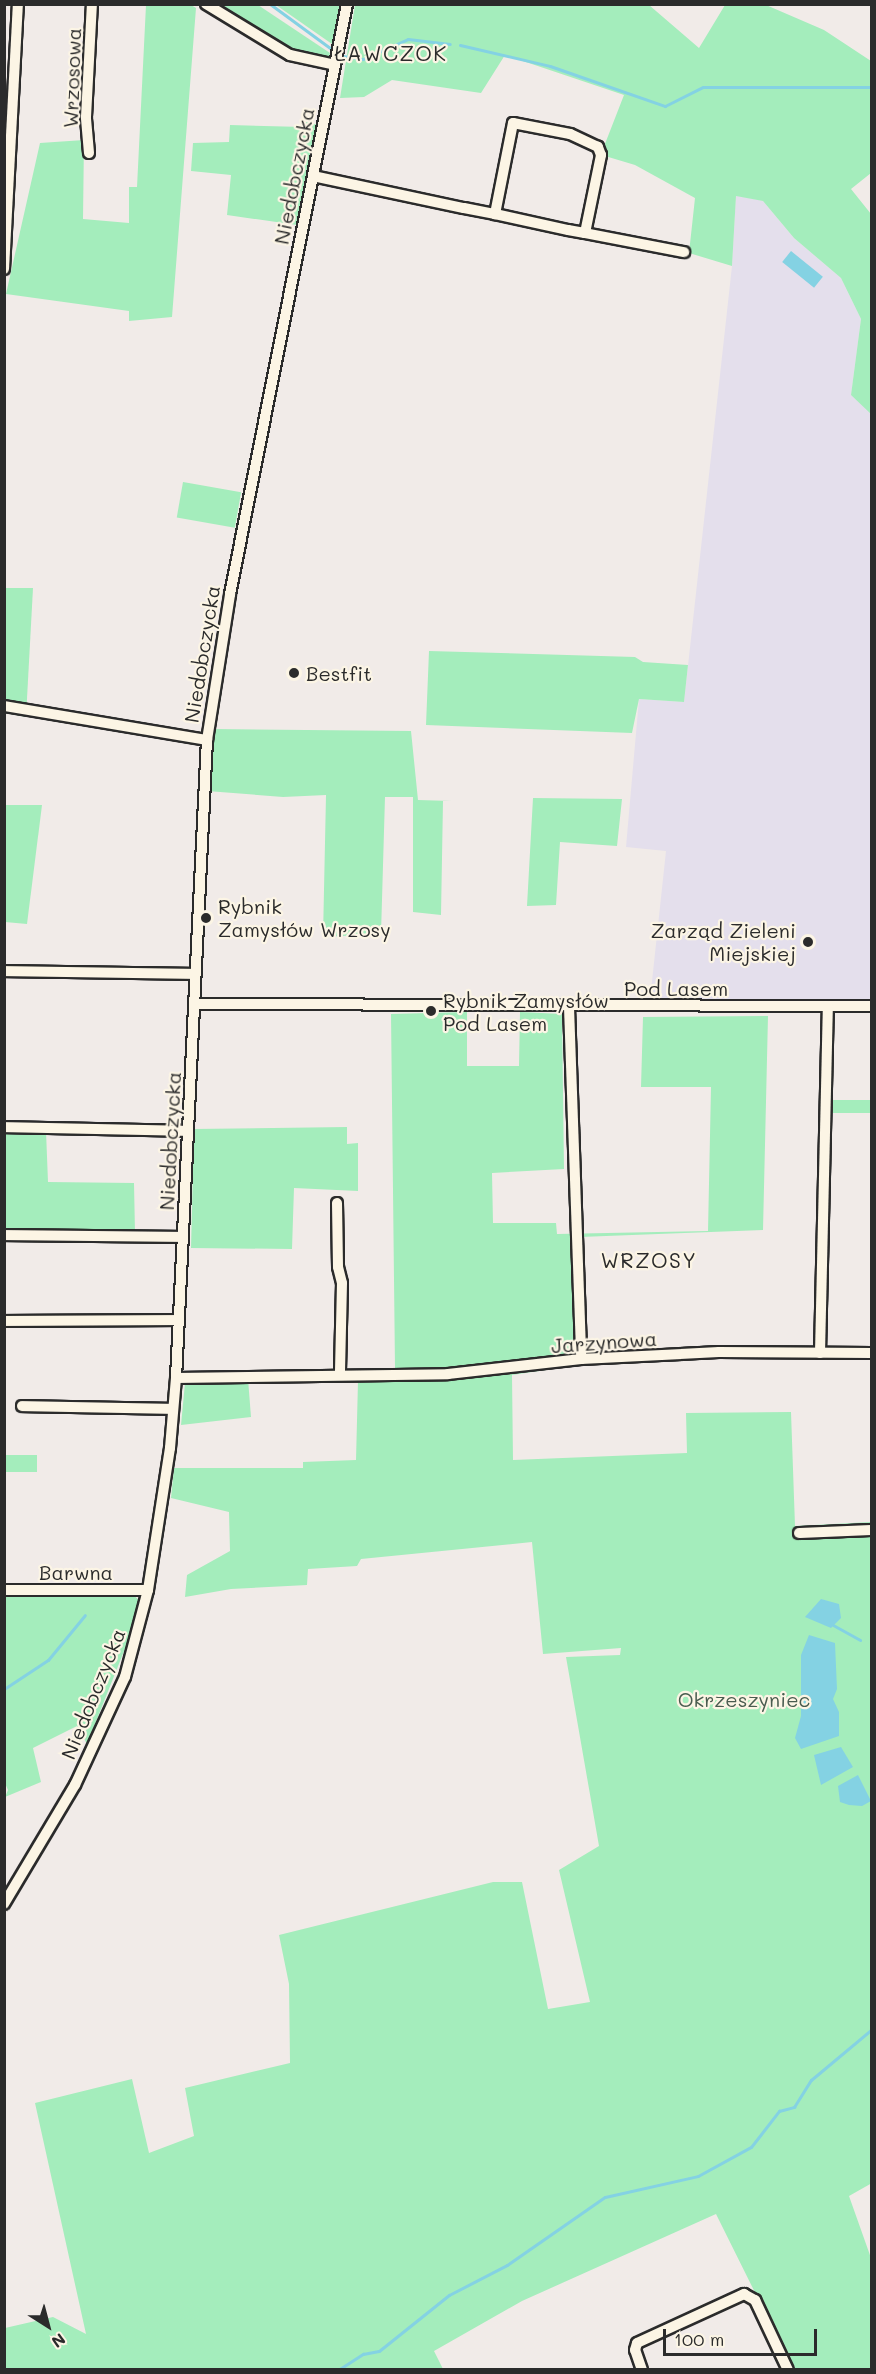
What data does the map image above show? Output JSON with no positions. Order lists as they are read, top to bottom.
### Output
{
  "streets": {
    "street": [
      "Wrzosowa",
      "Niedobczycka",
      "Pod Lasem",
      "Jarzynowa",
      "Barwna"
    ]
  },
  "crossings": [
    ["Niedobczycka", "Pod Lasem"],
    ["Niedobczycka", "Jarzynowa"],
    ["Niedobczycka", "Barwna"]
  ],
  "districts": ["ŁAWCZOK", "WRZOSY"],
  "parks": ["Okrzeszyniec"],
  "places": [
    "Bestfit",
    "Rybnik Zamysłów Wrzosy",
    "Zarząd Zieleni Miejskiej",
    "Rybnik Zamysłów Pod Lasem"
  ],
  "scale_bar": "100 m",
  "north": "bottom right"
}
